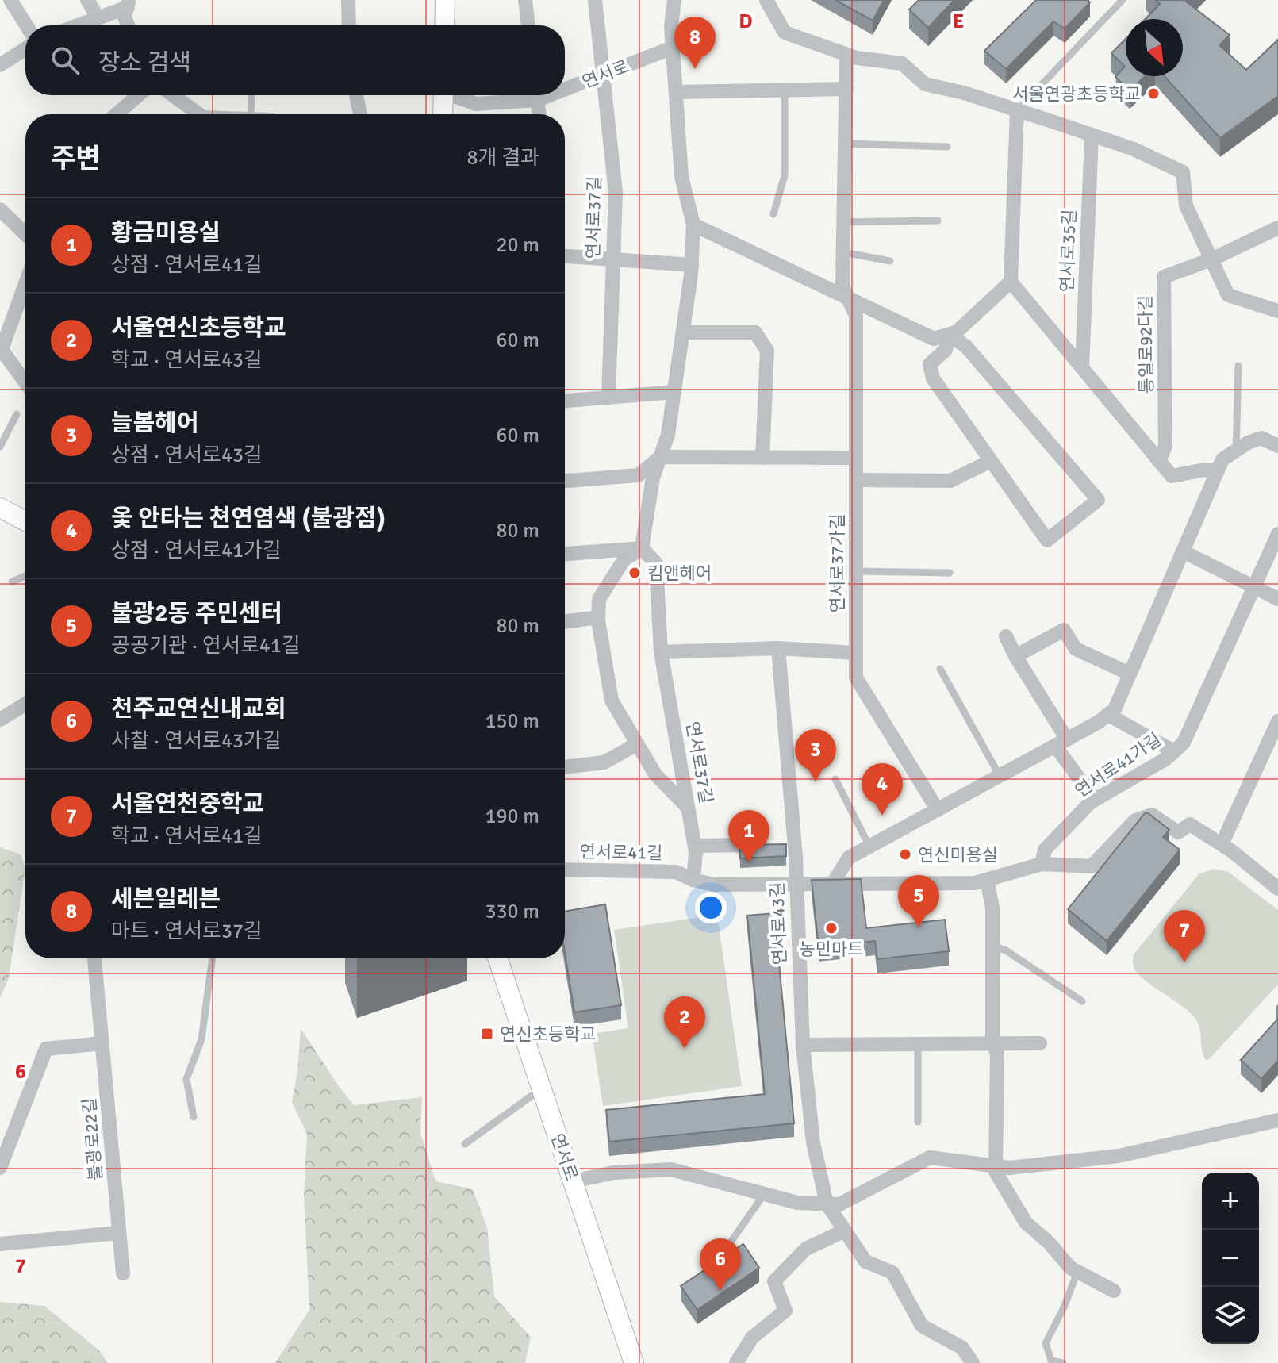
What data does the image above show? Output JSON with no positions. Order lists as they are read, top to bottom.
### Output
{
  "streets": {
    "main road": ["연서로"],
    "street": [
      "연서로37길",
      "연서로35길",
      "통일로92다길",
      "연서로37가길",
      "연서로41가길",
      "연서로41길",
      "연서로43길",
      "불광로22길"
    ]
  },
  "crossings": [
    ["연서로", "연서로37길"],
    ["연서로37길", "연서로41길"],
    ["연서로41가길", "연서로41길"],
    ["연서로41길", "연서로43길"]
  ],
  "places": {
    "other": [
      "서울연광초등학교",
      "킴앤헤어",
      "연신미용실",
      "농민마트"
    ],
    "transit": ["연신초등학교"]
  },
  "north": "bottom right",
  "page": {
    "pins": [
      "8",
      "3",
      "4",
      "1",
      "5",
      "7",
      "2",
      "6"
    ],
    "search": "장소 검색",
    "heading": ["주변", "8개 결과"],
    "list": [
      {
        "mark": "1",
        "name": "황금미용실",
        "note": "상점 · 연서로41길",
        "value": "20 m"
      },
      {
        "mark": "2",
        "name": "서울연신초등학교",
        "note": "학교 · 연서로43길",
        "value": "60 m"
      },
      {
        "mark": "3",
        "name": "늘봄헤어",
        "note": "상점 · 연서로43길",
        "value": "60 m"
      },
      {
        "mark": "4",
        "name": "옻 안타는 쳔연염색 (불광점)",
        "note": "상점 · 연서로41가길",
        "value": "80 m"
      },
      {
        "mark": "5",
        "name": "불광2동 주민센터",
        "note": "공공기관 · 연서로41길",
        "value": "80 m"
      },
      {
        "mark": "6",
        "name": "천주교연신내교회",
        "note": "사찰 · 연서로43가길",
        "value": "150 m"
      },
      {
        "mark": "7",
        "name": "서울연천중학교",
        "note": "학교 · 연서로41길",
        "value": "190 m"
      },
      {
        "mark": "8",
        "name": "세븐일레븐",
        "note": "마트 · 연서로37길",
        "value": "330 m"
      }
    ],
    "map_buttons": ["+", "−"]
  },
  "grid": {
    "columns": ["D", "E"],
    "rows": ["6", "7"]
  }
}
